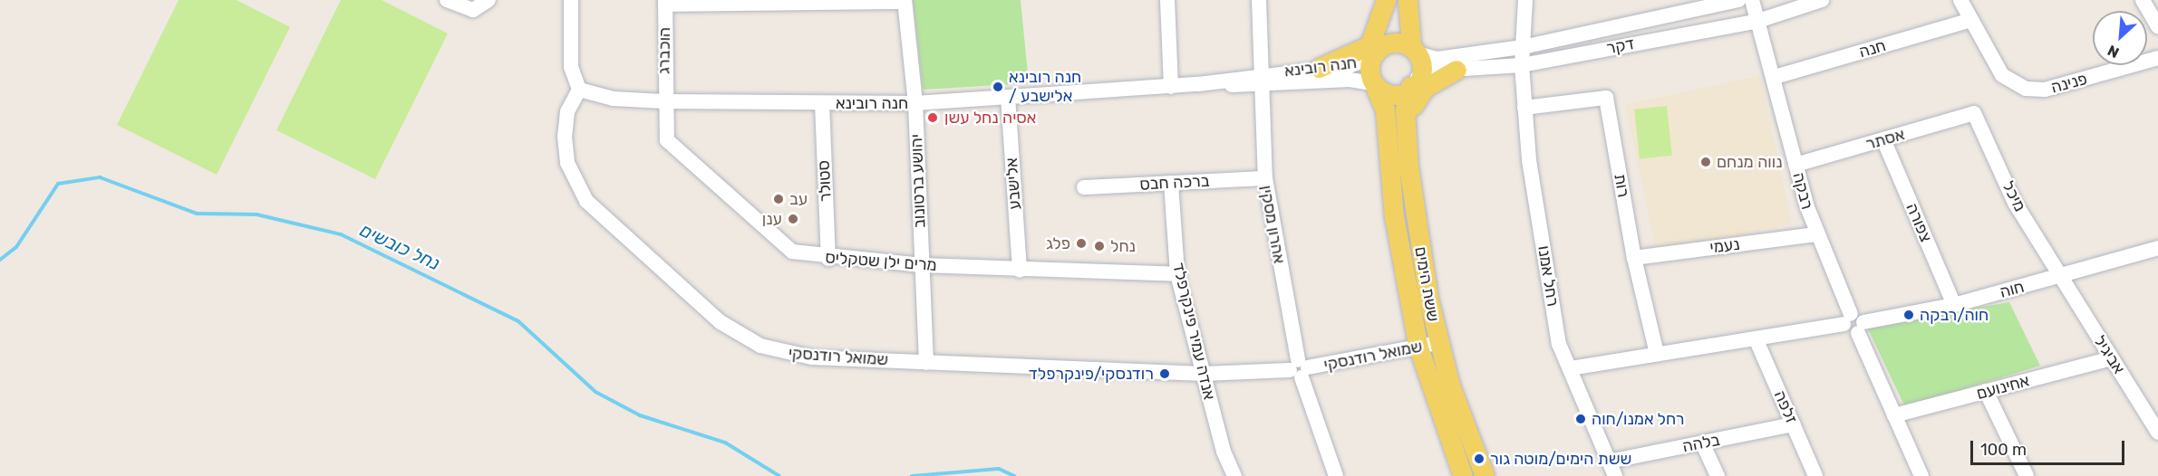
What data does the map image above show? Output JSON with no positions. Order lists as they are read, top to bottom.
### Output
{
  "streets": {
    "main road": ["ששת הימים"],
    "street": [
      "דקר",
      "חנה",
      "הוכברג",
      "חנה רובינא",
      "פנינה",
      "אסתר",
      "סטולר",
      "יהושע ברטונוב",
      "ברכה חבס",
      "אלישבע",
      "רות",
      "רבקה",
      "מיכל",
      "צפורה",
      "אהרון מסקין",
      "נעמי",
      "מרים ילן שטקליס",
      "רחל אמנו",
      "חוה",
      "אנדה עמיר פינקרפלד",
      "אביגיל",
      "שמואל רודנסקי",
      "אחינועם",
      "זלפה",
      "בלהה"
    ]
  },
  "crossings": [
    ["דקר", "חנה רובינא"],
    ["דקר", "רבקה"],
    ["דקר", "רחל אמנו"],
    ["דקר", "ששת הימים"],
    ["חנה", "פנינה"],
    ["חנה", "רבקה"],
    ["הוכברג", "חנה רובינא"],
    ["הוכברג", "מרים ילן שטקליס"],
    ["חנה רובינא", "סטולר"],
    ["חנה רובינא", "יהושע ברטונוב"],
    ["חנה רובינא", "אלישבע"],
    ["חנה רובינא", "אהרון מסקין"],
    ["חנה רובינא", "מרים ילן שטקליס"],
    ["חנה רובינא", "ששת הימים"],
    ["חנה רובינא", "שמואל רודנסקי"],
    ["אסתר", "רבקה"],
    ["אסתר", "מיכל"],
    ["אסתר", "צפורה"],
    ["סטולר", "מרים ילן שטקליס"],
    ["יהושע ברטונוב", "מרים ילן שטקליס"],
    ["יהושע ברטונוב", "שמואל רודנסקי"],
    ["ברכה חבס", "אהרון מסקין"],
    ["ברכה חבס", "אנדה עמיר פינקרפלד"],
    ["אלישבע", "מרים ילן שטקליס"],
    ["רות", "נעמי"],
    ["רות", "רחל אמנו"],
    ["רות", "חוה"],
    ["רבקה", "נעמי"],
    ["רבקה", "חוה"],
    ["רבקה", "אחינועם"],
    ["מיכל", "חוה"],
    ["מיכל", "אביגיל"],
    ["צפורה", "חוה"],
    ["אהרון מסקין", "שמואל רודנסקי"],
    ["מרים ילן שטקליס", "אנדה עמיר פינקרפלד"],
    ["רחל אמנו", "חוה"],
    ["רחל אמנו", "בלהה"],
    ["ששת הימים", "שמואל רודנסקי"],
    ["חוה", "אביגיל"],
    ["חוה", "זלפה"],
    ["אנדה עמיר פינקרפלד", "שמואל רודנסקי"],
    ["אביגיל", "אחינועם"],
    ["זלפה", "בלהה"]
  ],
  "water": ["נחל כובשים"],
  "places": [
    "חנה רובינא / אלישבע",
    "אסיה נחל עשן",
    "נווה מנחם",
    "עב",
    "ענן",
    "פלג",
    "נחל",
    "חוה/רבקה",
    "רודנסקי/פינקרפלד",
    "רחל אמנו/חוה",
    "ששת הימים/מוטה גור"
  ],
  "scale_bar": "100 m",
  "north": "bottom left"
}
